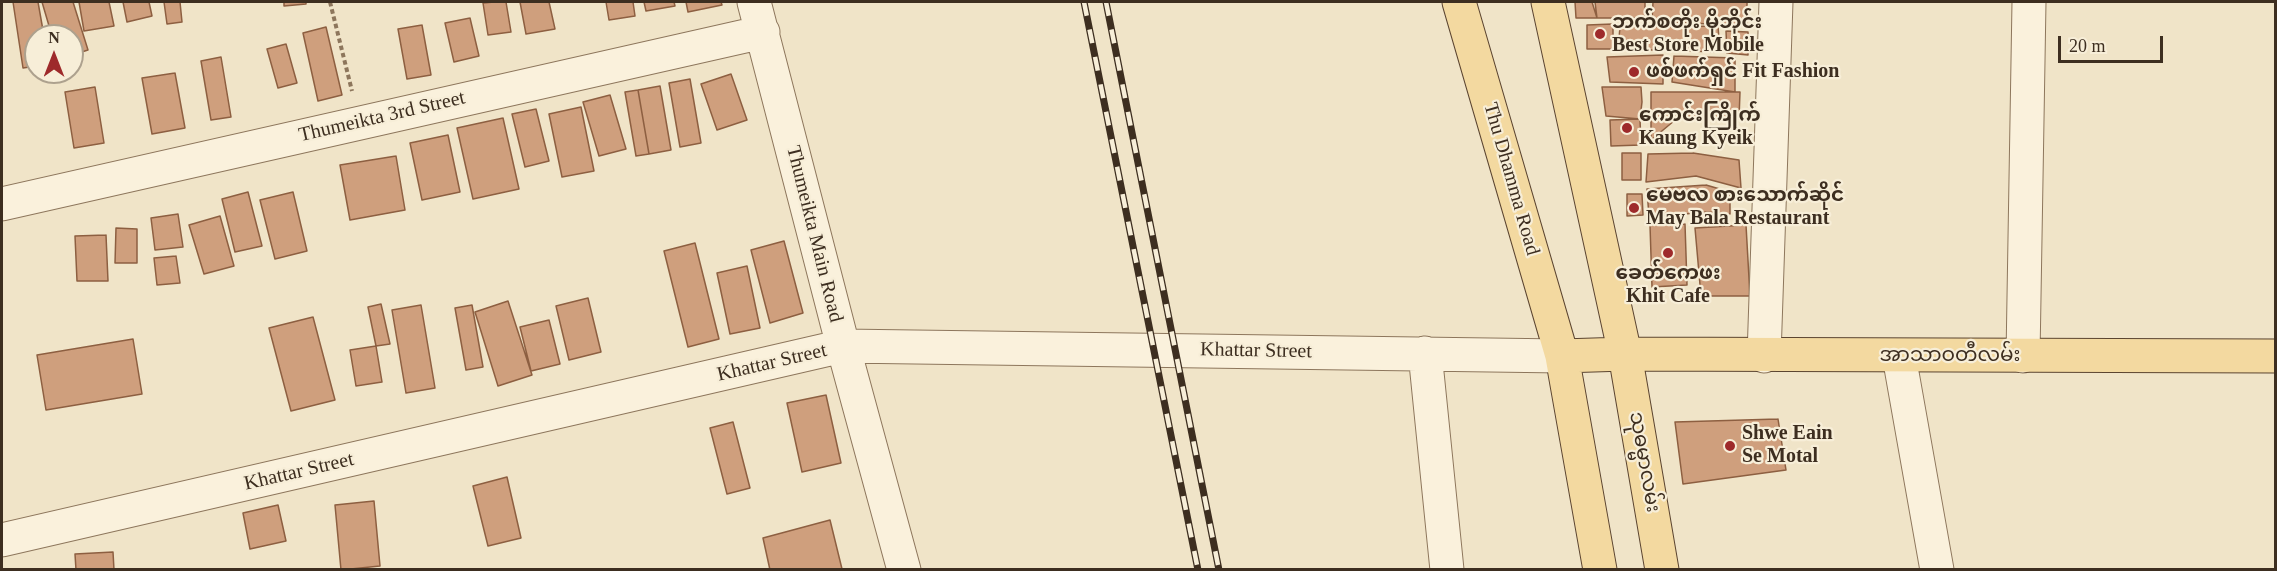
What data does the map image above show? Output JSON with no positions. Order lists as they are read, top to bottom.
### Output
{
  "streets": {
    "main road": ["Thu Dhamma Road", "အာသာဝတီလမ်း", "သုဓမ္မာလမ်း"],
    "street": ["Thumeikta 3rd Street", "Thumeikta Main Road", "Khattar Street"]
  },
  "crossings": [
    ["Thumeikta 3rd Street", "Thumeikta Main Road"],
    ["Thu Dhamma Road", "Khattar Street"],
    ["Thu Dhamma Road", "အာသာဝတီလမ်း"],
    ["Thumeikta Main Road", "Khattar Street"],
    ["Khattar Street", "အာသာဝတီလမ်း"],
    ["အာသာဝတီလမ်း", "သုဓမ္မာလမ်း"]
  ],
  "places": [
    "ဘက်စတိုး မိုဘိုင်း Best Store Mobile",
    "ဖစ်ဖက်ရှင် Fit Fashion",
    "ကောင်းကြိုက် Kaung Kyeik",
    "မေဗလ စားသောက်ဆိုင် May Bala Restaurant",
    "ခေတ်ကေဖး Khit Cafe",
    "Shwe Eain Se Motal"
  ],
  "scale_bar": "20 m",
  "north": "top"
}
